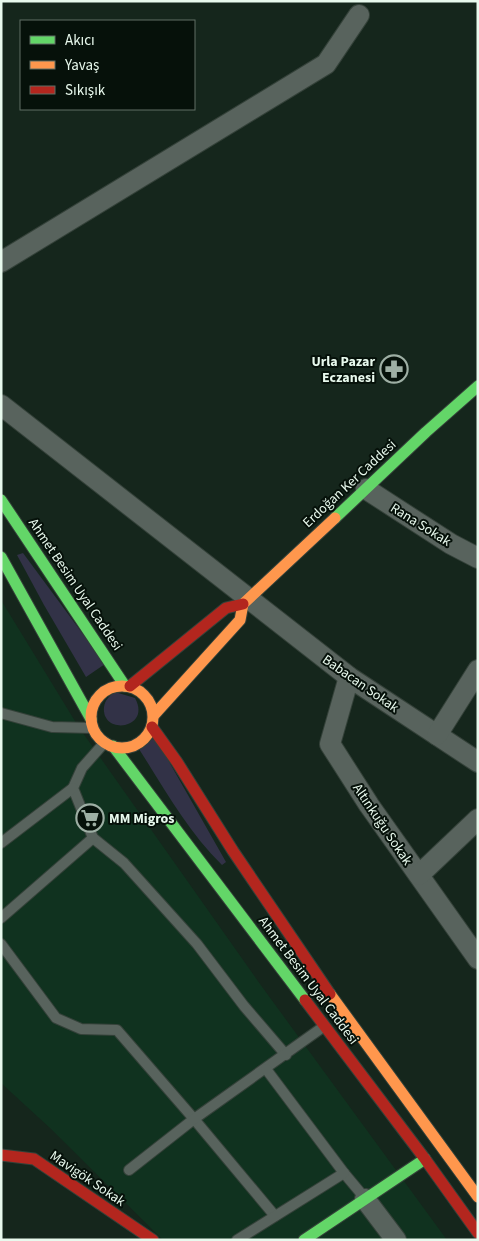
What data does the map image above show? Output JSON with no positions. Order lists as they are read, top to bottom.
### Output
{
  "streets": {
    "main road": ["Erdoğan Ker Caddesi", "Ahmet Besim Uyal Caddesi", "Mavigök Sokak"],
    "street": ["Rana Sokak", "Babacan Sokak", "Altınkuğu Sokak"]
  },
  "crossings": [
    ["Erdoğan Ker Caddesi", "Rana Sokak"],
    ["Erdoğan Ker Caddesi", "Ahmet Besim Uyal Caddesi"],
    ["Erdoğan Ker Caddesi", "Babacan Sokak"],
    ["Babacan Sokak", "Altınkuğu Sokak"]
  ],
  "places": {
    "pharmacy": ["Urla Pazar Eczanesi"],
    "supermarket": ["MM Migros"]
  },
  "legend": ["Akıcı", "Yavaş", "Sıkışık"]
}
